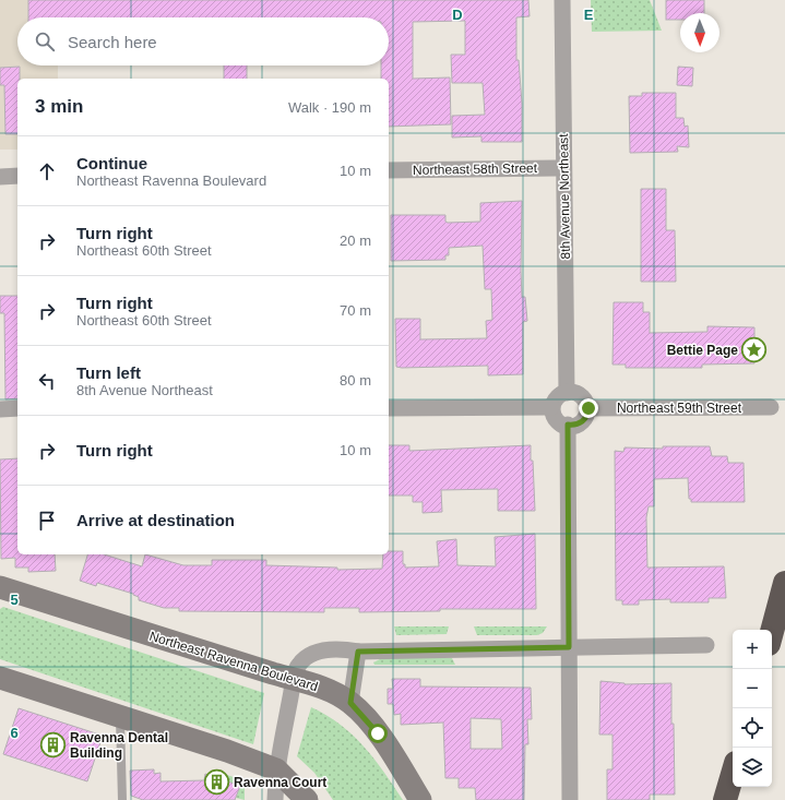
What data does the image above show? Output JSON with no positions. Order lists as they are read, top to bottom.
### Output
{
  "streets": {
    "main road": ["Northeast Ravenna Boulevard"],
    "street": ["Northeast 58th Street", "8th Avenue Northeast", "Northeast 59th Street"]
  },
  "crossings": [
    ["Northeast 58th Street", "8th Avenue Northeast"],
    ["8th Avenue Northeast", "Northeast 59th Street"]
  ],
  "places": {
    "place": ["Bettie Page"],
    "building": ["Ravenna Dental Building", "Ravenna Court"]
  },
  "north": "bottom",
  "page": {
    "search": "Search here",
    "heading": ["3 min", "Walk · 190 m"],
    "list": [
      ["Continue", "Northeast Ravenna Boulevard", "10 m"],
      ["Turn right", "Northeast 60th Street", "20 m"],
      ["Turn right", "Northeast 60th Street", "70 m"],
      ["Turn left", "8th Avenue Northeast", "80 m"],
      ["Turn right", "10 m"],
      "Arrive at destination"
    ],
    "map_buttons": ["+", "−"]
  },
  "grid": {
    "columns": ["D", "E"],
    "rows": ["5", "6"]
  }
}
